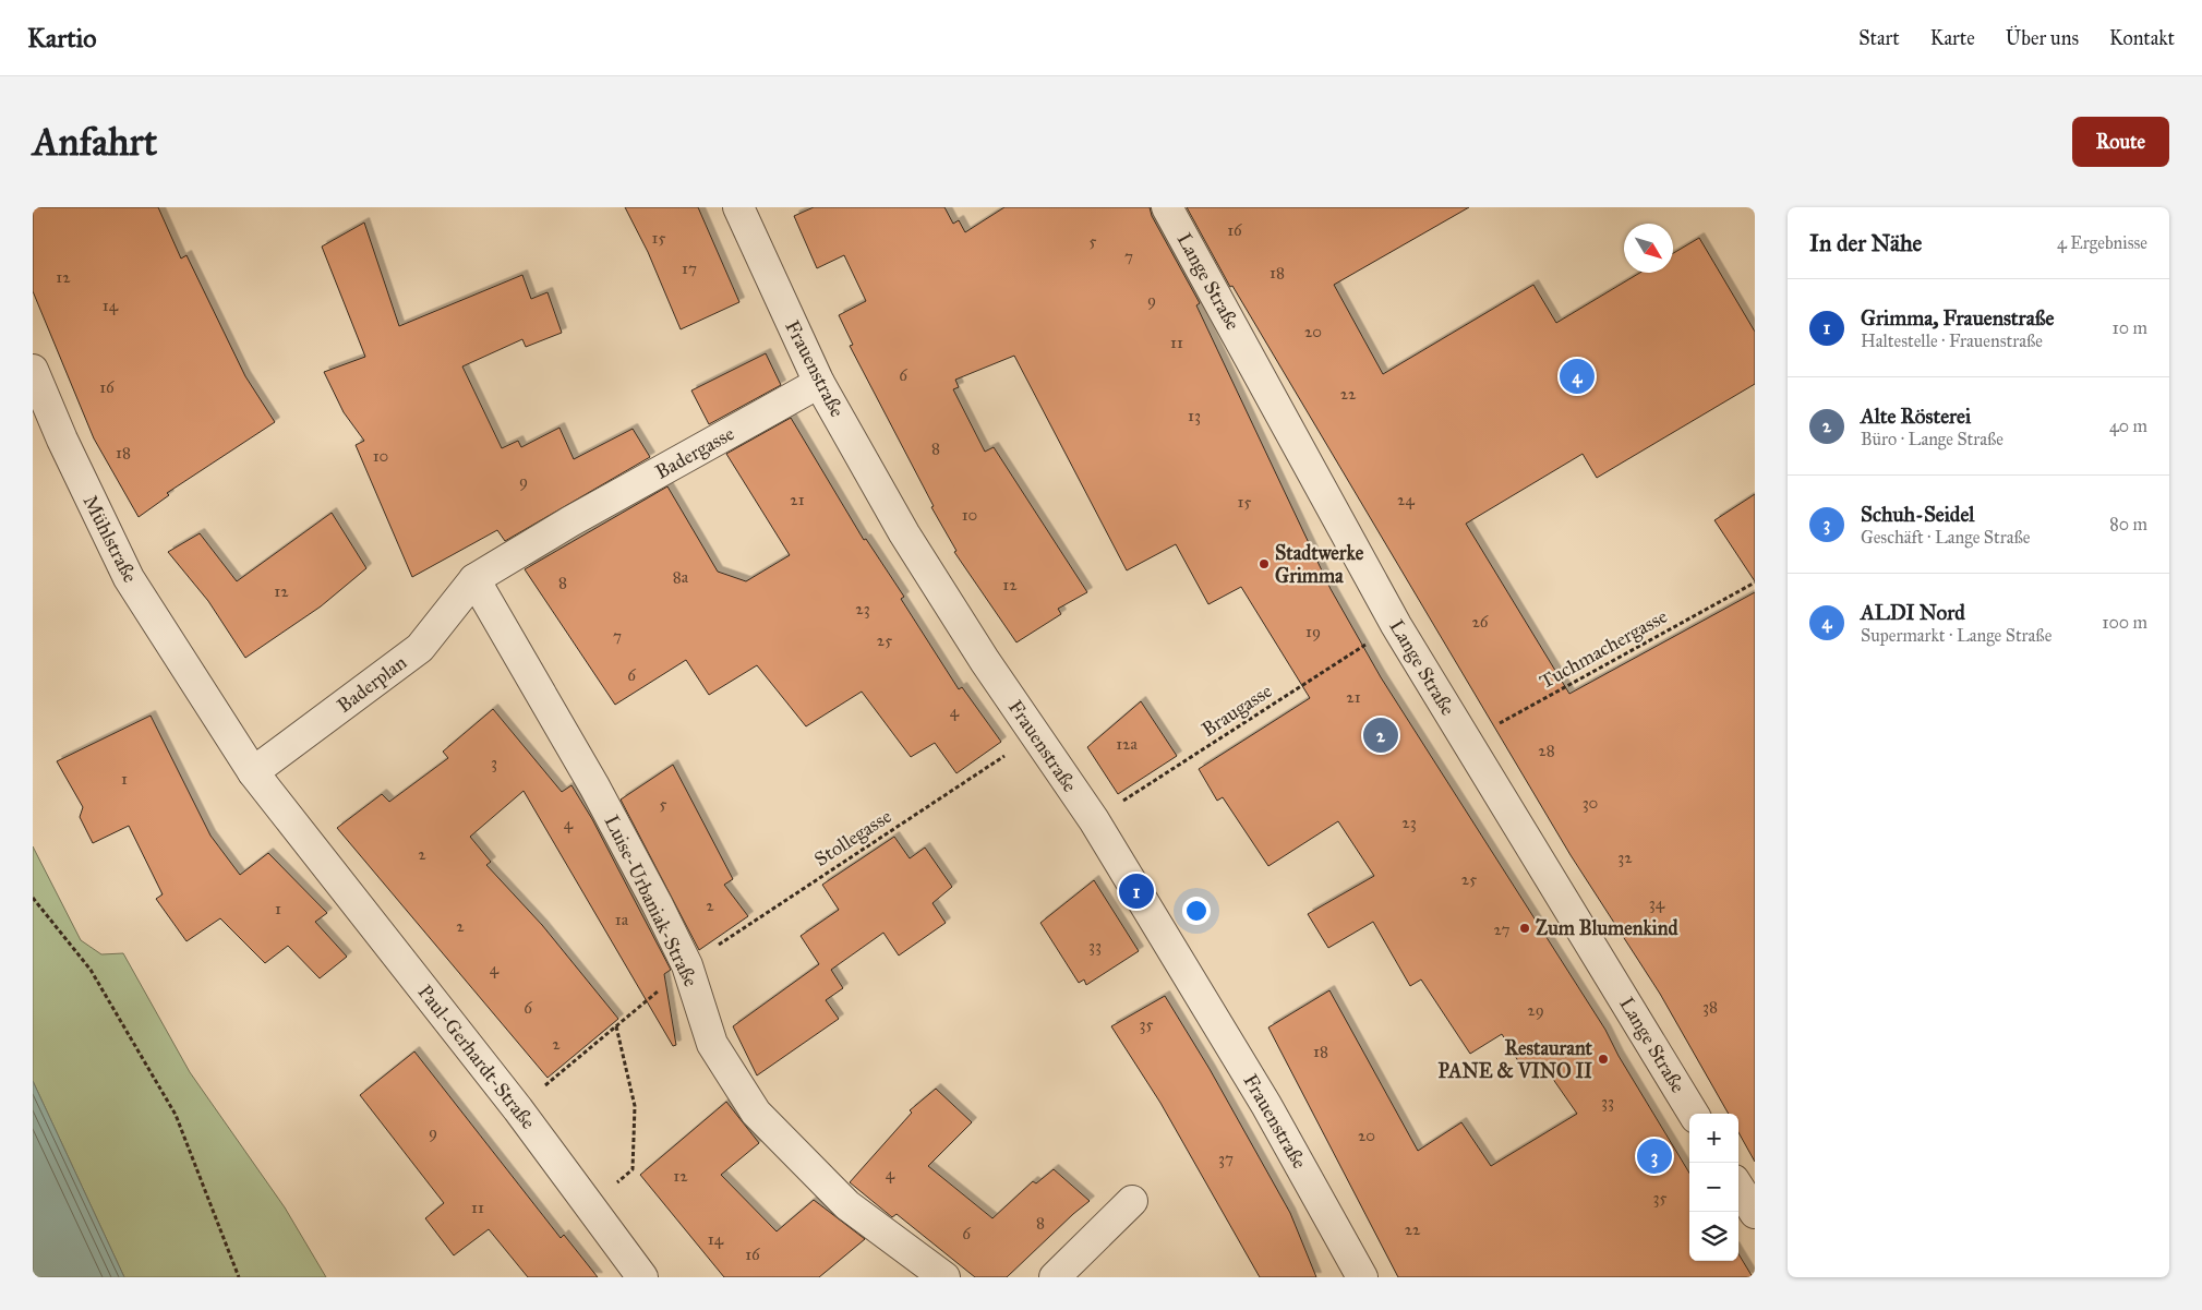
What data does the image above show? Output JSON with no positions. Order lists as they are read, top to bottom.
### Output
{
  "streets": {
    "street": [
      "Lange Straße",
      "Frauenstraße",
      "Badergasse",
      "Mühlstraße",
      "Baderplan",
      "Luise-Urbaniak-Straße",
      "Paul-Gerhardt-Straße"
    ],
    "path": ["Tuchmachergasse", "Braugasse", "Stollegasse"]
  },
  "crossings": [
    ["Lange Straße", "Tuchmachergasse"],
    ["Lange Straße", "Braugasse"],
    ["Frauenstraße", "Badergasse"],
    ["Frauenstraße", "Braugasse"],
    ["Frauenstraße", "Stollegasse"],
    ["Badergasse", "Baderplan"],
    ["Mühlstraße", "Baderplan"],
    ["Mühlstraße", "Paul-Gerhardt-Straße"],
    ["Baderplan", "Luise-Urbaniak-Straße"],
    ["Baderplan", "Paul-Gerhardt-Straße"],
    ["Stollegasse", "Luise-Urbaniak-Straße"],
    ["Stollegasse", "Paul-Gerhardt-Straße"]
  ],
  "places": ["Stadtwerke Grimma", "Zum Blumenkind", "Restaurant PANE & VINO II"],
  "house_numbers": [
    "16",
    "15",
    "5",
    "7",
    "17",
    "18",
    "12",
    "9",
    "14",
    "20",
    "11",
    "6",
    "16",
    "22",
    "13",
    "8",
    "18",
    "10",
    "9",
    "21",
    "24",
    "15",
    "10",
    "8a",
    "8",
    "12",
    "12",
    "23",
    "26",
    "19",
    "7",
    "25",
    "6",
    "21",
    "4",
    "12a",
    "28",
    "3",
    "1",
    "30",
    "5",
    "23",
    "4",
    "2",
    "32",
    "25",
    "34",
    "2",
    "1",
    "1a",
    "2",
    "27",
    "33",
    "4",
    "38",
    "6",
    "29",
    "35",
    "2",
    "18",
    "33",
    "9",
    "20",
    "37",
    "4",
    "12",
    "35",
    "11",
    "8",
    "22",
    "6",
    "14",
    "16"
  ],
  "north": "bottom right",
  "page": {
    "header": "Kartio",
    "nav": [
      "Start",
      "Karte",
      "Über uns",
      "Kontakt"
    ],
    "buttons": "Route",
    "title": "Anfahrt",
    "heading": ["In der Nähe", "4 Ergebnisse"],
    "list": [
      {
        "mark": "1",
        "name": "Grimma, Frauenstraße",
        "note": "Haltestelle · Frauenstraße",
        "value": "10 m"
      },
      {
        "mark": "2",
        "name": "Alte Rösterei",
        "note": "Büro · Lange Straße",
        "value": "40 m"
      },
      {
        "mark": "3",
        "name": "Schuh-Seidel",
        "note": "Geschäft · Lange Straße",
        "value": "80 m"
      },
      {
        "mark": "4",
        "name": "ALDI Nord",
        "note": "Supermarkt · Lange Straße",
        "value": "100 m"
      }
    ],
    "pins": [
      "4",
      "2",
      "1",
      "3"
    ],
    "map_buttons": ["+", "−"]
  }
}
